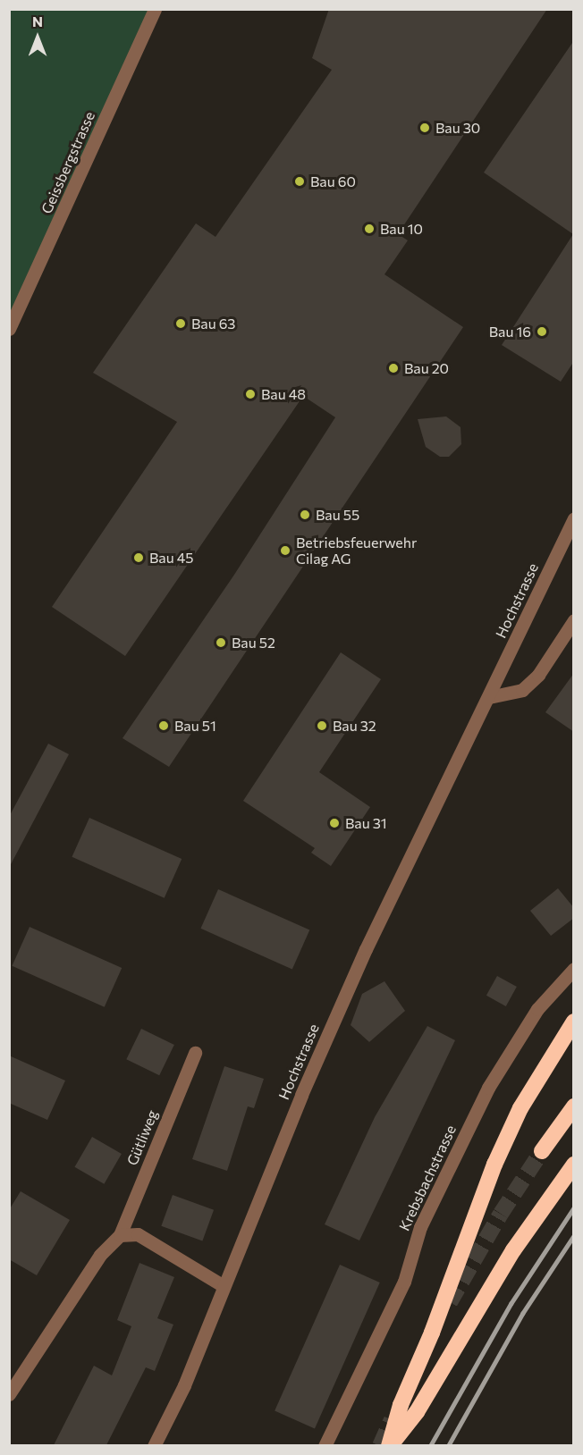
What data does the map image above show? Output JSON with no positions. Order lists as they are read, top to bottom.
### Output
{
  "streets": {
    "street": [
      "Geissbergstrasse",
      "Hochstrasse",
      "Gütliweg",
      "Krebsbachstrasse"
    ]
  },
  "places": [
    "Bau 30",
    "Bau 60",
    "Bau 10",
    "Bau 63",
    "Bau 16",
    "Bau 20",
    "Bau 48",
    "Bau 55",
    "Betriebsfeuerwehr Cilag AG",
    "Bau 45",
    "Bau 52",
    "Bau 51",
    "Bau 32",
    "Bau 31"
  ],
  "north": "top"
}
